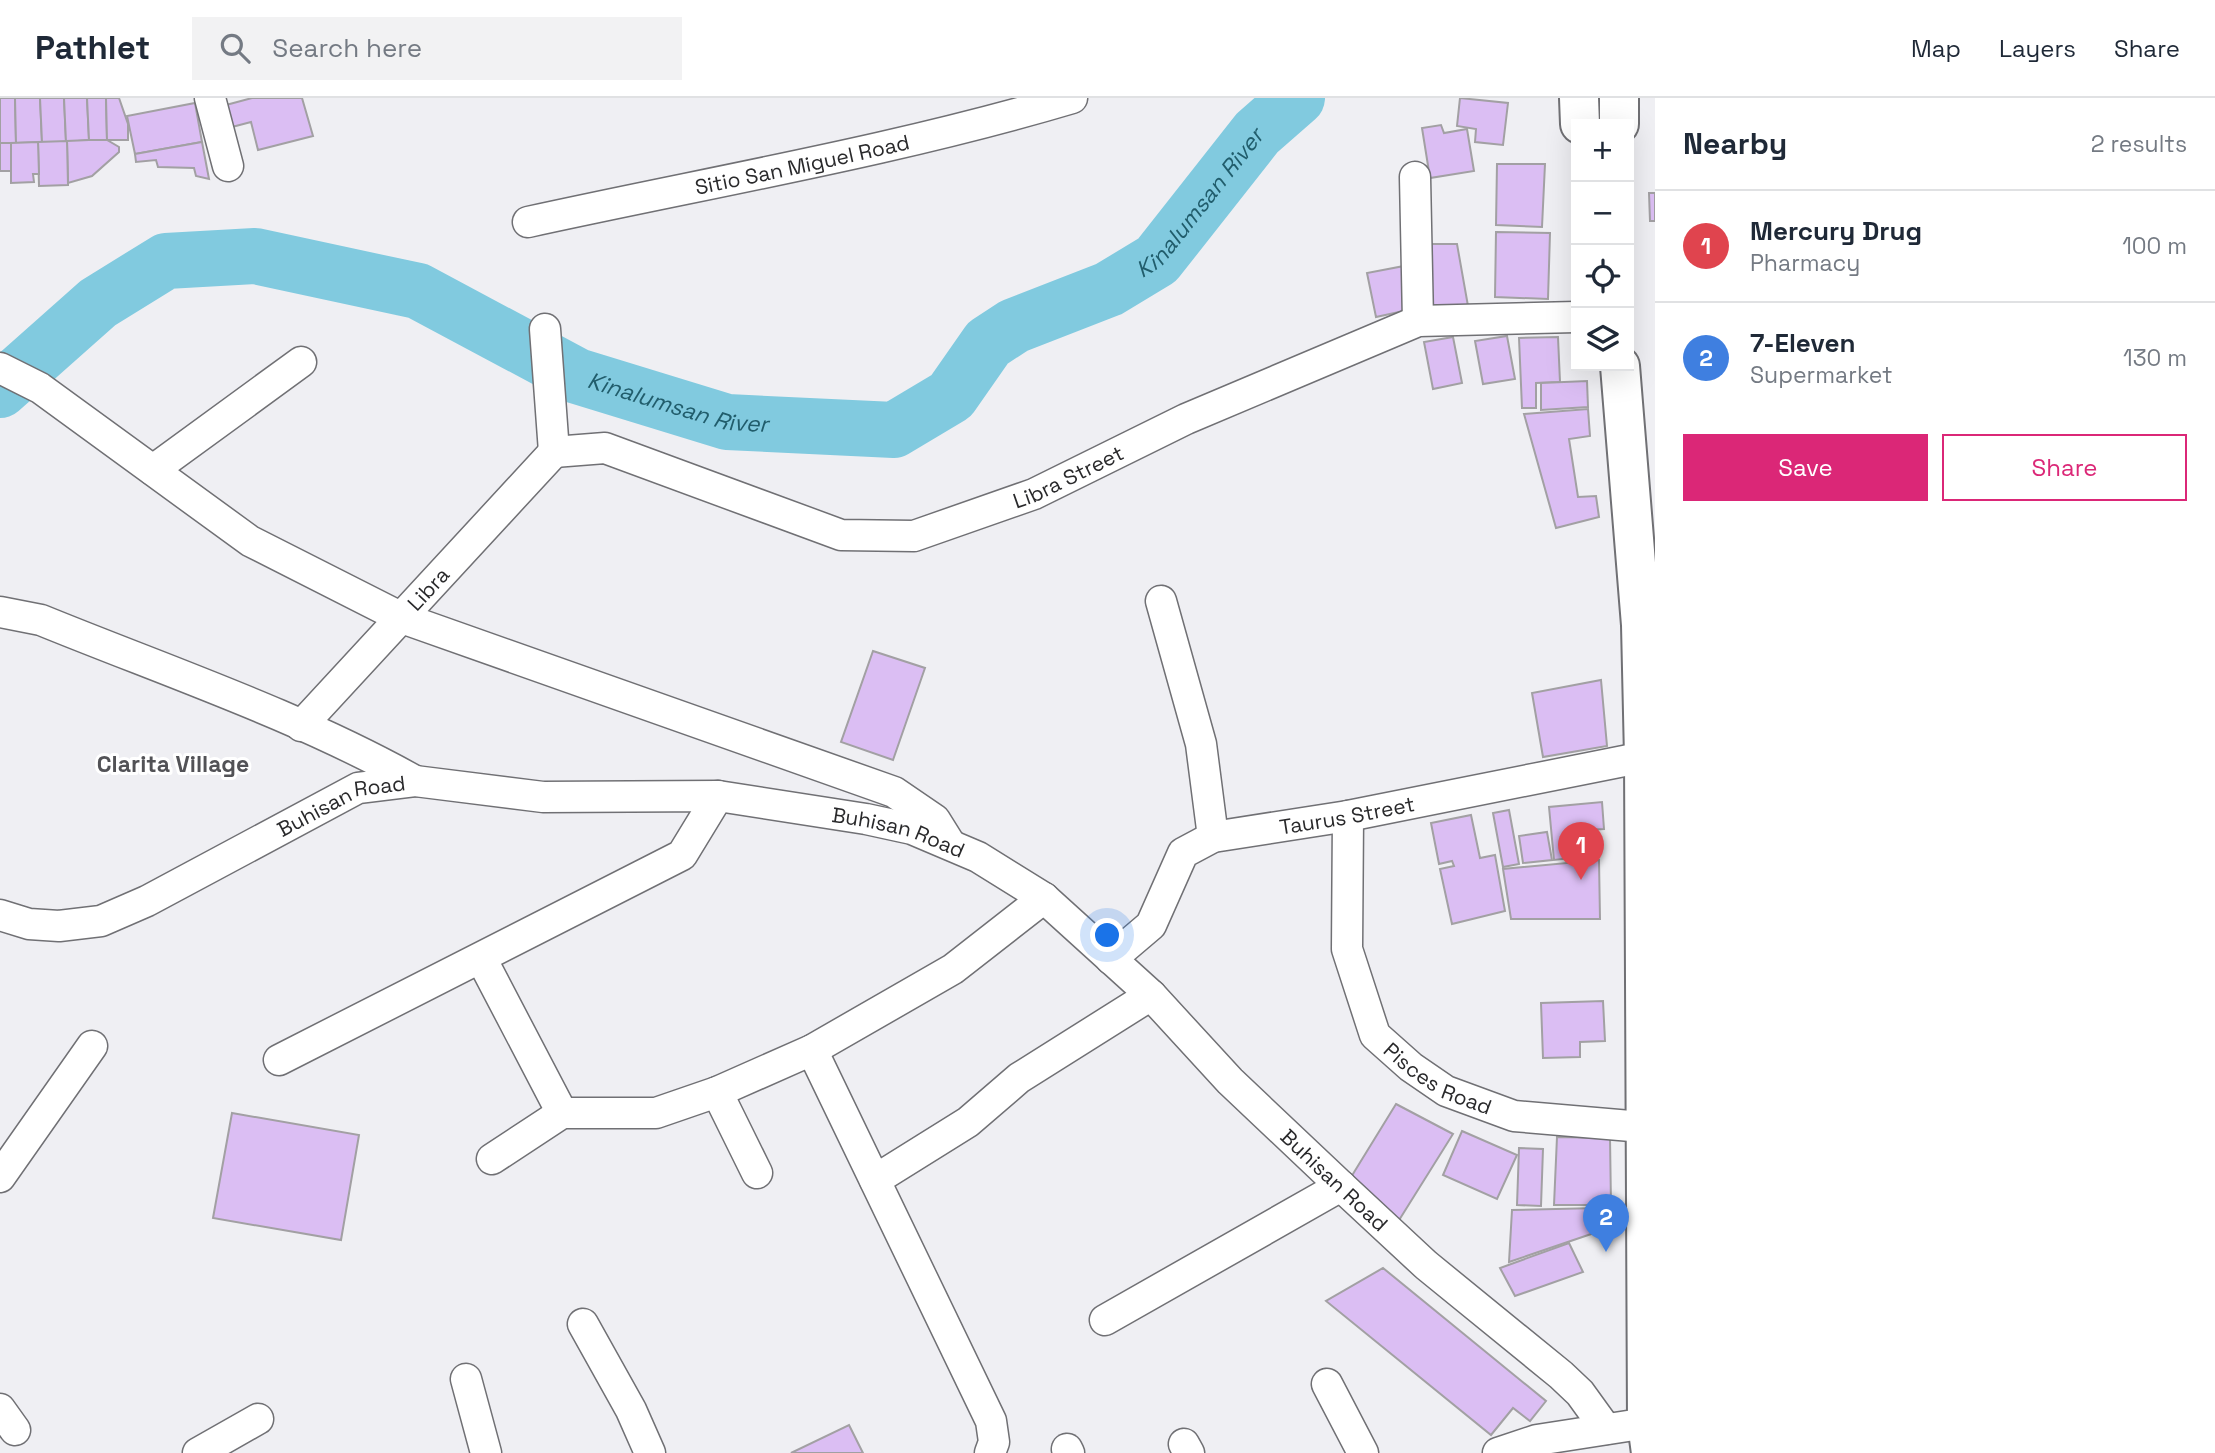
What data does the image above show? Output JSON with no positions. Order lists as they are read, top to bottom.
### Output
{
  "streets": {
    "street": [
      "Sitio San Miguel Road",
      "Libra Street",
      "Libra",
      "Buhisan Road",
      "Taurus Street",
      "Pisces Road"
    ]
  },
  "crossings": [
    ["Libra Street", "Libra"],
    ["Buhisan Road", "Taurus Street"],
    ["Taurus Street", "Pisces Road"]
  ],
  "districts": ["Clarita Village"],
  "water": ["Kinalumsan River"],
  "page": {
    "header": "Pathlet",
    "search": "Search here",
    "nav": ["Map", "Layers", "Share"],
    "heading": ["Nearby", "2 results"],
    "map_buttons": ["+", "−"],
    "list": [
      {
        "mark": "1",
        "name": "Mercury Drug",
        "note": "Pharmacy",
        "value": "100 m"
      },
      {
        "mark": "2",
        "name": "7-Eleven",
        "note": "Supermarket",
        "value": "130 m"
      }
    ],
    "buttons": ["Save", "Share"],
    "pins": ["1", "2"]
  }
}
